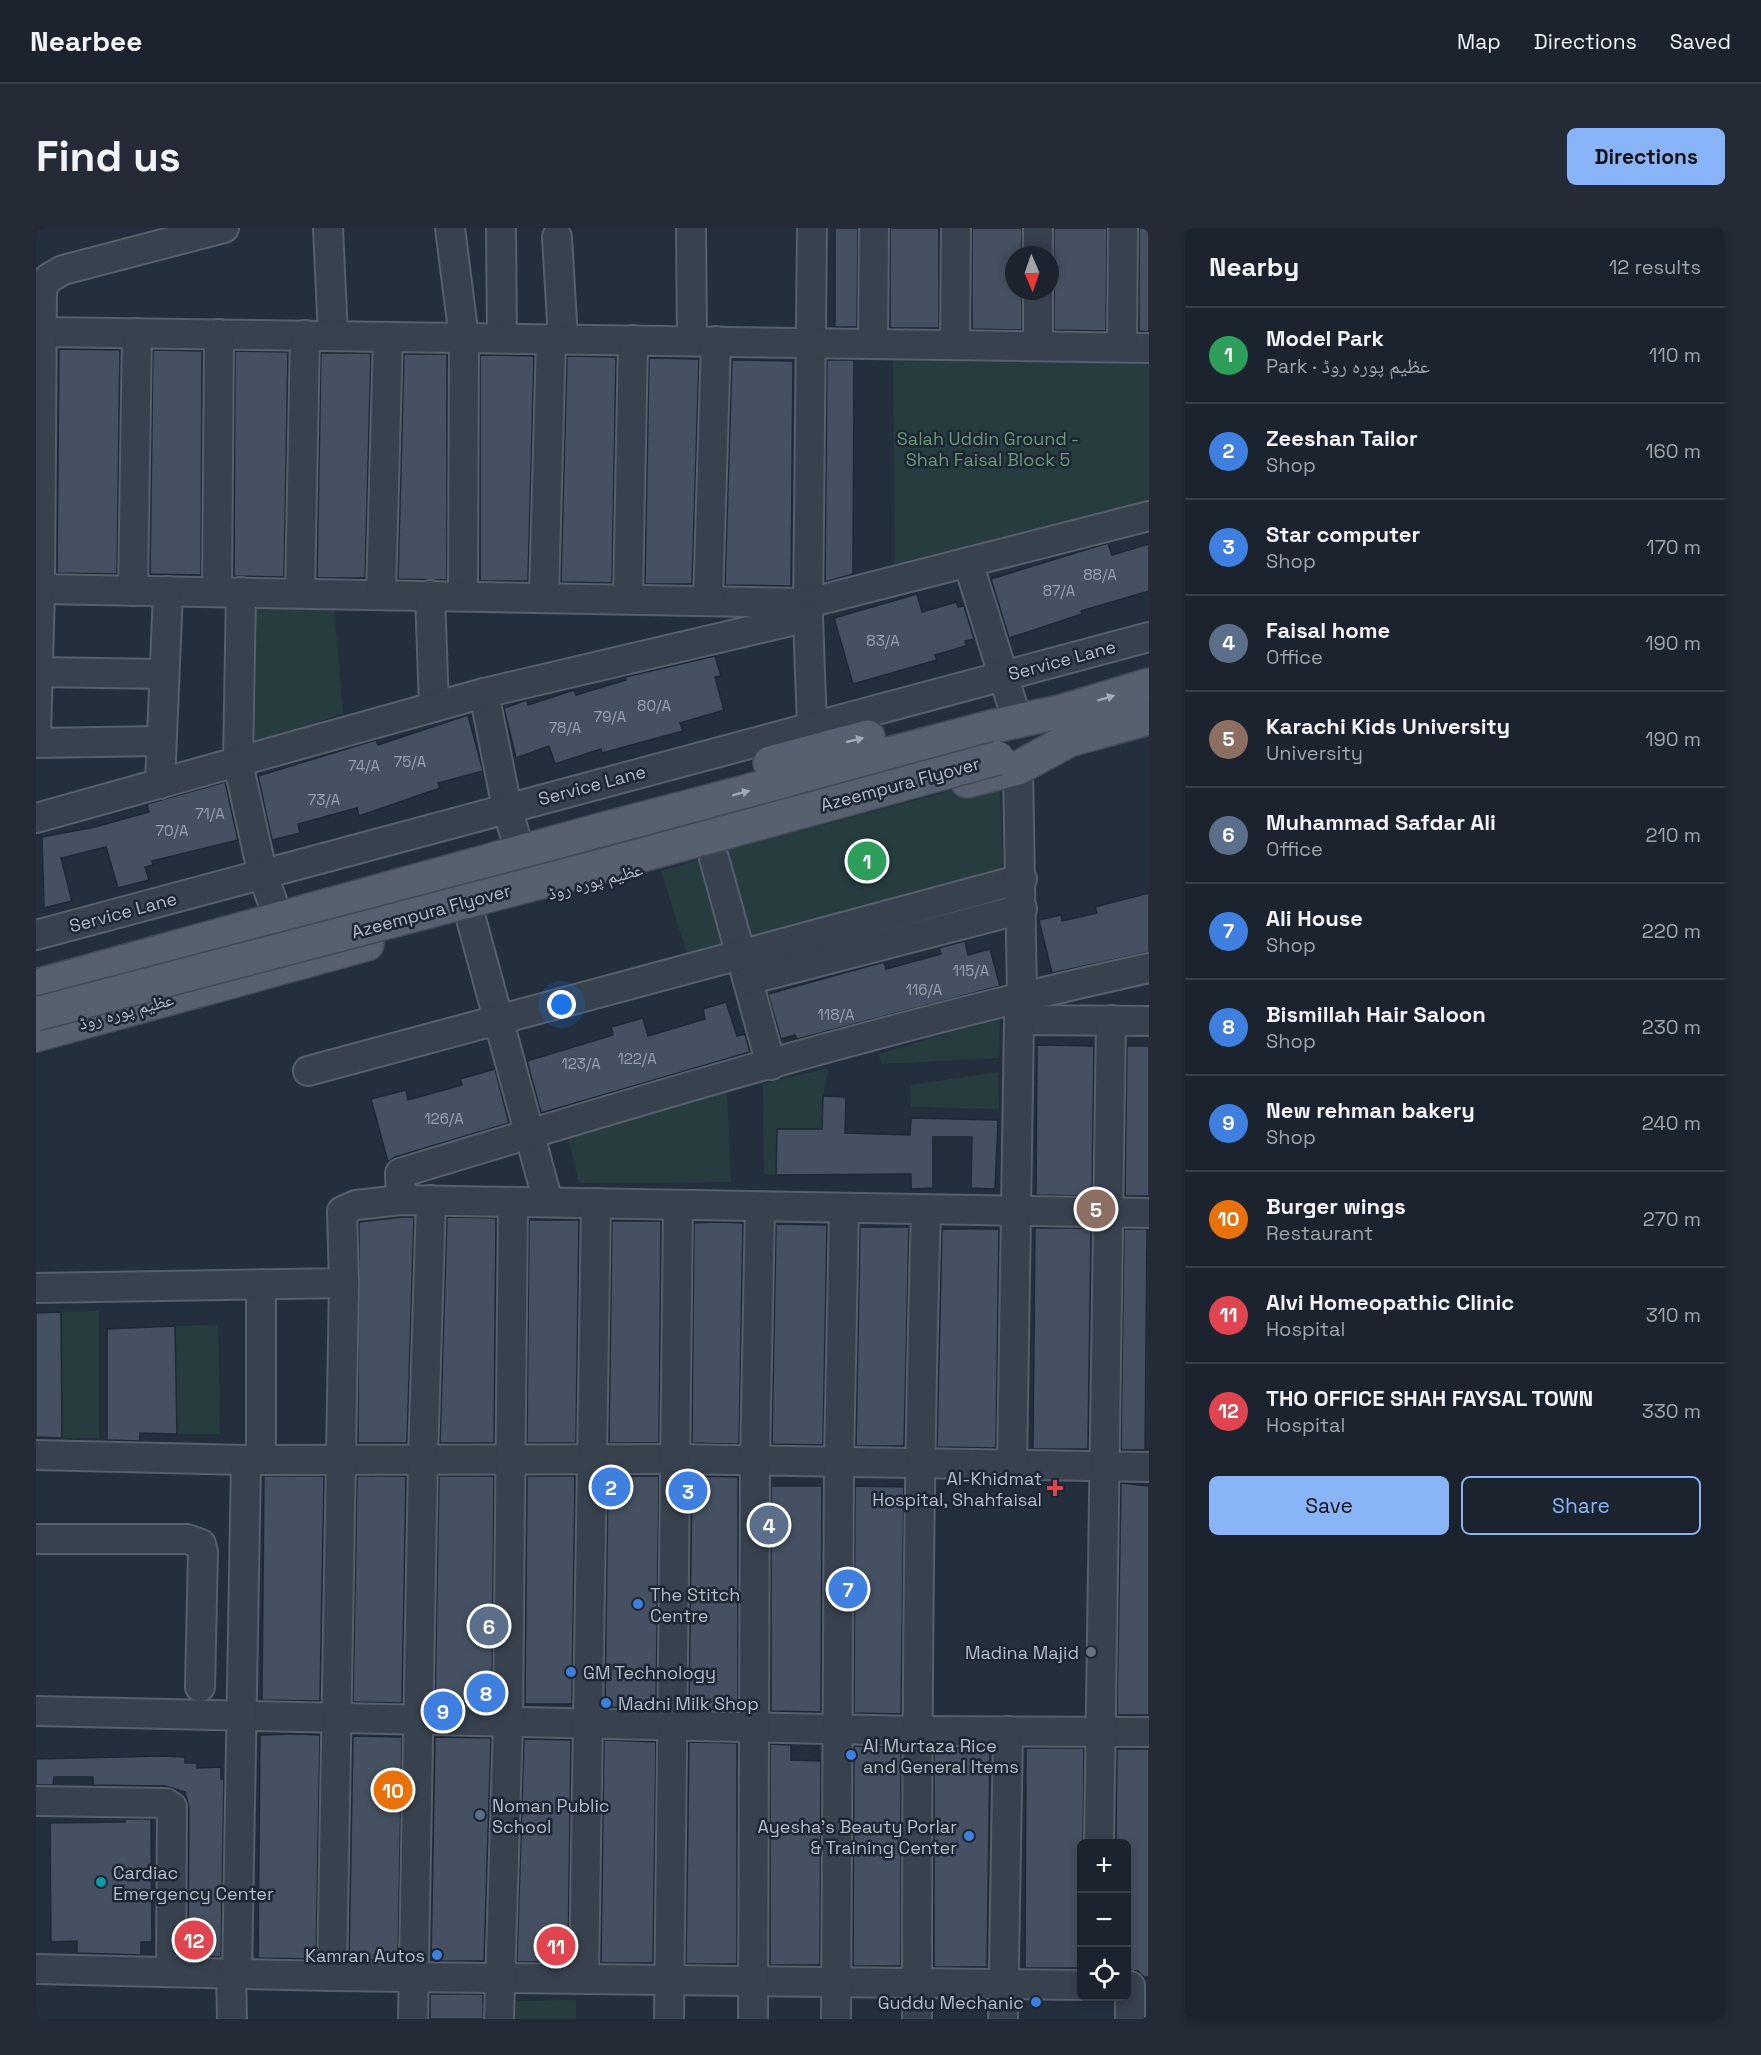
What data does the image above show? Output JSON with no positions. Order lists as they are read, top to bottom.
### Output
{
  "streets": {
    "main road": ["Azeempura Flyover", "عظیم پورہ روڈ"],
    "street": ["Service Lane"]
  },
  "crossings": [
    ["Service Lane", "Azeempura Flyover"],
    ["Service Lane", "عظیم پورہ روڈ"],
    ["Azeempura Flyover", "عظیم پورہ روڈ"]
  ],
  "parks": ["Salah Uddin Ground - Shah Faisal Block 5"],
  "places": {
    "health": ["Al-Khidmat Hospital, Shahfaisal"],
    "other": [
      "The Stitch Centre",
      "Madina Majid",
      "GM Technology",
      "Madni Milk Shop",
      "Al Murtaza Rice and General Items",
      "Noman Public School",
      "Ayesha's Beauty Porlar & Training Center",
      "Cardiac Emergency Center",
      "Kamran Autos",
      "Guddu Mechanic"
    ]
  },
  "house_numbers": [
    "88/A",
    "87/A",
    "83/A",
    "80/A",
    "79/A",
    "78/A",
    "75/A",
    "74/A",
    "73/A",
    "71/A",
    "70/A",
    "115/A",
    "116/A",
    "118/A",
    "122/A",
    "123/A",
    "126/A"
  ],
  "north": "bottom",
  "page": {
    "header": "Nearbee",
    "nav": ["Map", "Directions", "Saved"],
    "buttons": [
      "Directions",
      ["Save", "Share"]
    ],
    "title": "Find us",
    "heading": ["Nearby", "12 results"],
    "list": [
      {
        "mark": "1",
        "name": "Model Park",
        "note": "Park · عظیم پورہ روڈ",
        "value": "110 m"
      },
      {
        "mark": "2",
        "name": "Zeeshan Tailor",
        "note": "Shop",
        "value": "160 m"
      },
      {
        "mark": "3",
        "name": "Star computer",
        "note": "Shop",
        "value": "170 m"
      },
      {
        "mark": "4",
        "name": "Faisal home",
        "note": "Office",
        "value": "190 m"
      },
      {
        "mark": "5",
        "name": "Karachi Kids University",
        "note": "University",
        "value": "190 m"
      },
      {
        "mark": "6",
        "name": "Muhammad Safdar Ali",
        "note": "Office",
        "value": "210 m"
      },
      {
        "mark": "7",
        "name": "Ali House",
        "note": "Shop",
        "value": "220 m"
      },
      {
        "mark": "8",
        "name": "Bismillah Hair Saloon",
        "note": "Shop",
        "value": "230 m"
      },
      {
        "mark": "9",
        "name": "New rehman bakery",
        "note": "Shop",
        "value": "240 m"
      },
      {
        "mark": "10",
        "name": "Burger wings",
        "note": "Restaurant",
        "value": "270 m"
      },
      {
        "mark": "11",
        "name": "Alvi Homeopathic Clinic",
        "note": "Hospital",
        "value": "310 m"
      },
      {
        "mark": "12",
        "name": "THO OFFICE SHAH FAYSAL TOWN",
        "note": "Hospital",
        "value": "330 m"
      }
    ],
    "pins": [
      "1",
      "5",
      "2",
      "3",
      "4",
      "7",
      "6",
      "8",
      "9",
      "10",
      "12",
      "11"
    ],
    "map_buttons": ["+", "−"]
  }
}
